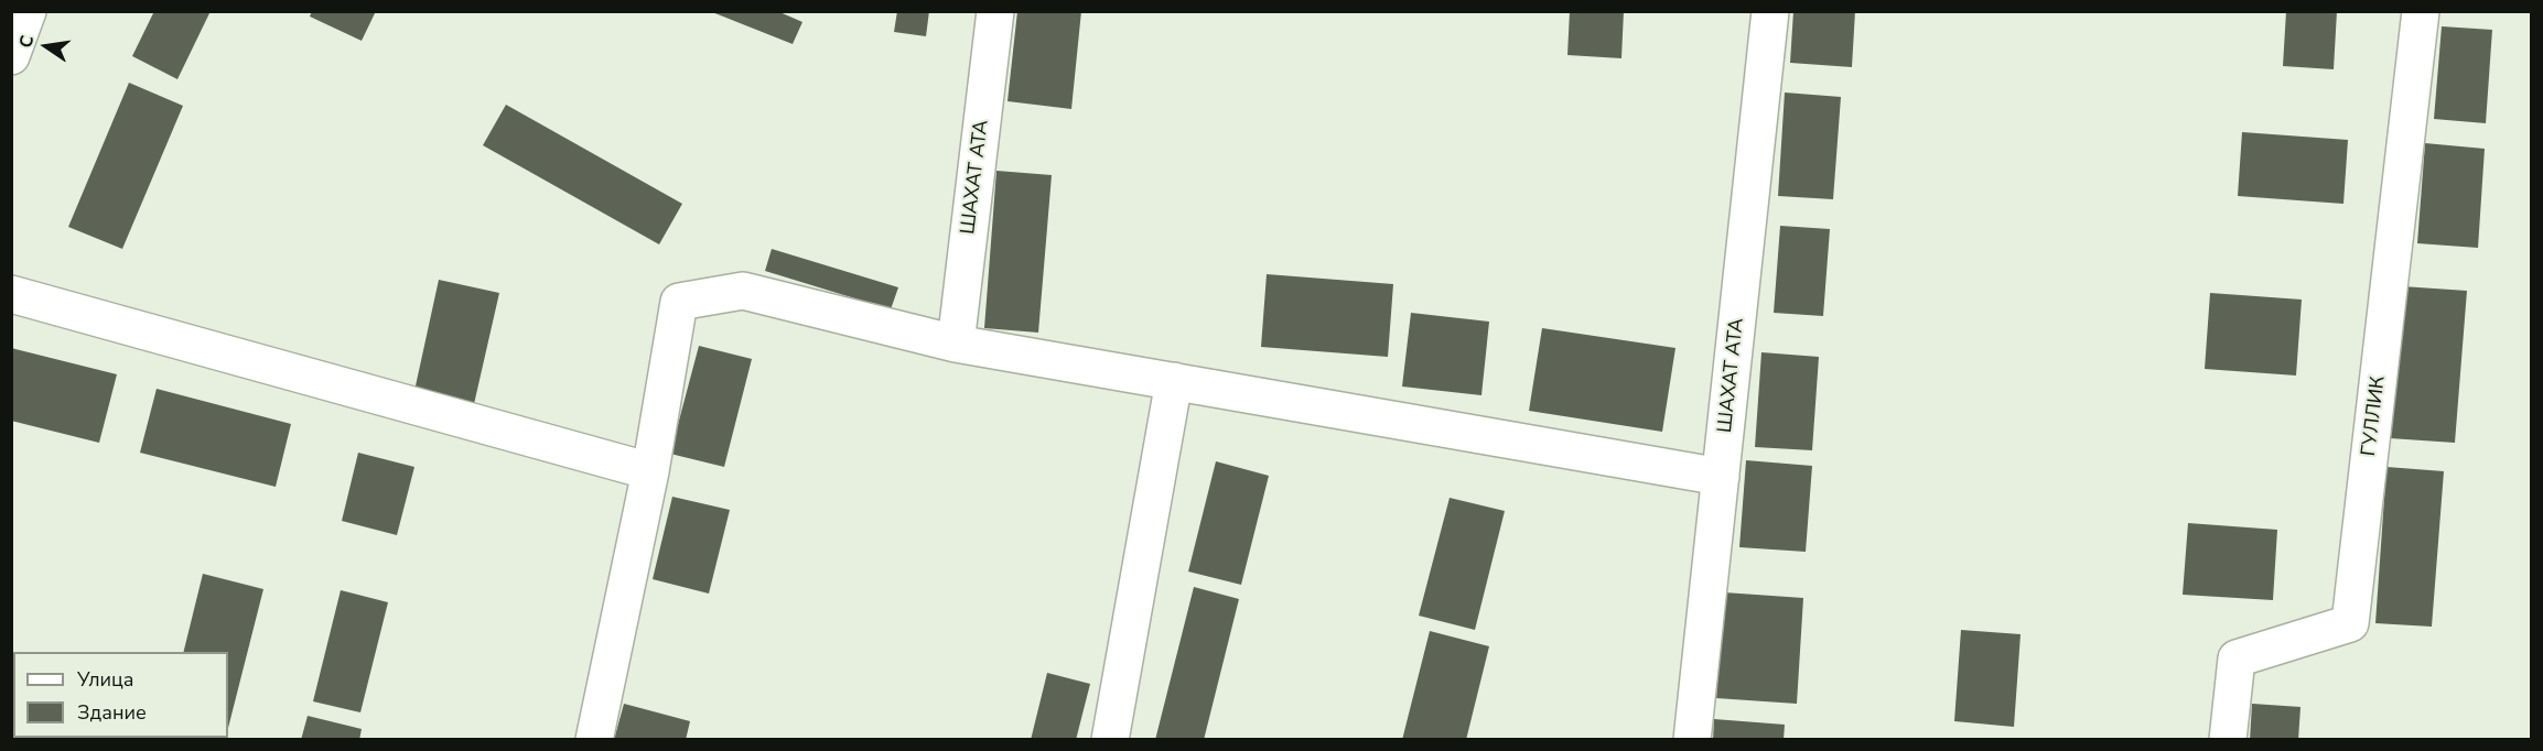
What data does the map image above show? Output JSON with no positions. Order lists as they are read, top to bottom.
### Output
{
  "streets": {
    "street": ["ШАХАТ АТА", "ГУЛЛИК"]
  },
  "legend": ["Улица", "Здание"],
  "north": "left"
}
